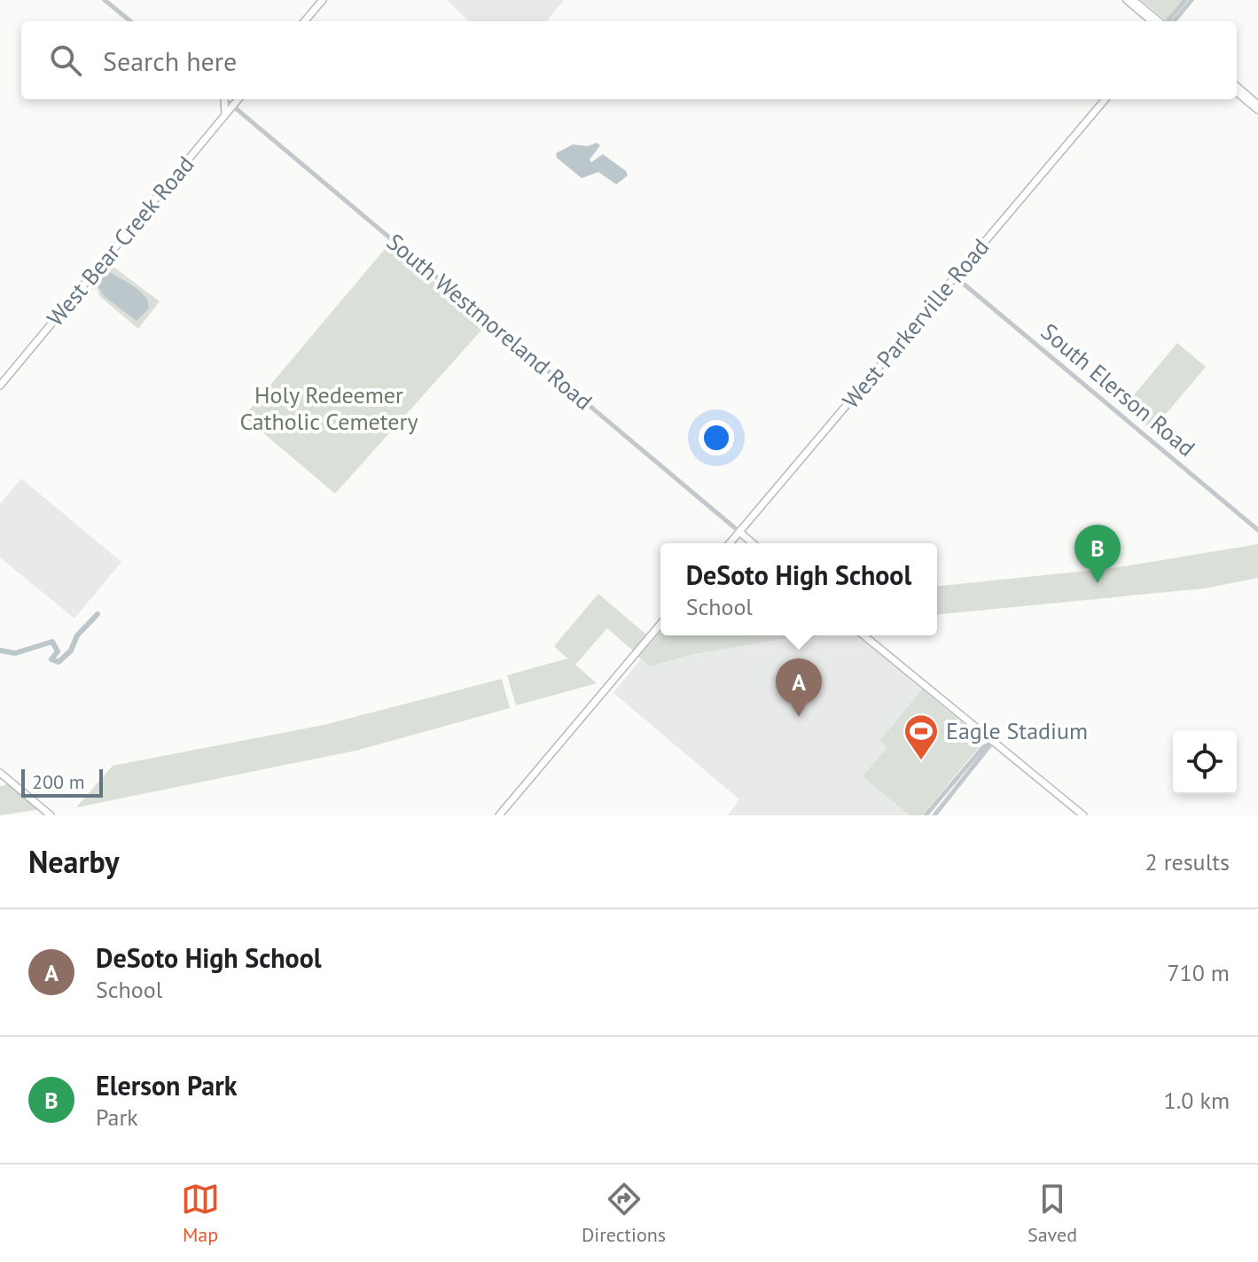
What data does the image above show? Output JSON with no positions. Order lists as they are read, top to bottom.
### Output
{
  "streets": {
    "main road": ["West Bear Creek Road", "South Westmoreland Road", "West Parkerville Road"],
    "street": ["South Elerson Road"]
  },
  "crossings": [
    ["West Bear Creek Road", "South Westmoreland Road"],
    ["South Westmoreland Road", "West Parkerville Road"],
    ["West Parkerville Road", "South Elerson Road"]
  ],
  "parks": ["Holy Redeemer Catholic Cemetery"],
  "places": {
    "sports": ["Eagle Stadium"]
  },
  "scale_bar": "200 m",
  "page": {
    "search": "Search here",
    "pins": ["B", "A"],
    "popup": ["DeSoto High School", "School"],
    "scale": "200 m",
    "heading": ["Nearby", "2 results"],
    "list": [
      {
        "mark": "A",
        "name": "DeSoto High School",
        "note": "School",
        "value": "710 m"
      },
      {
        "mark": "B",
        "name": "Elerson Park",
        "note": "Park",
        "value": "1.0 km"
      }
    ],
    "nav": ["Map", "Directions", "Saved"]
  }
}
